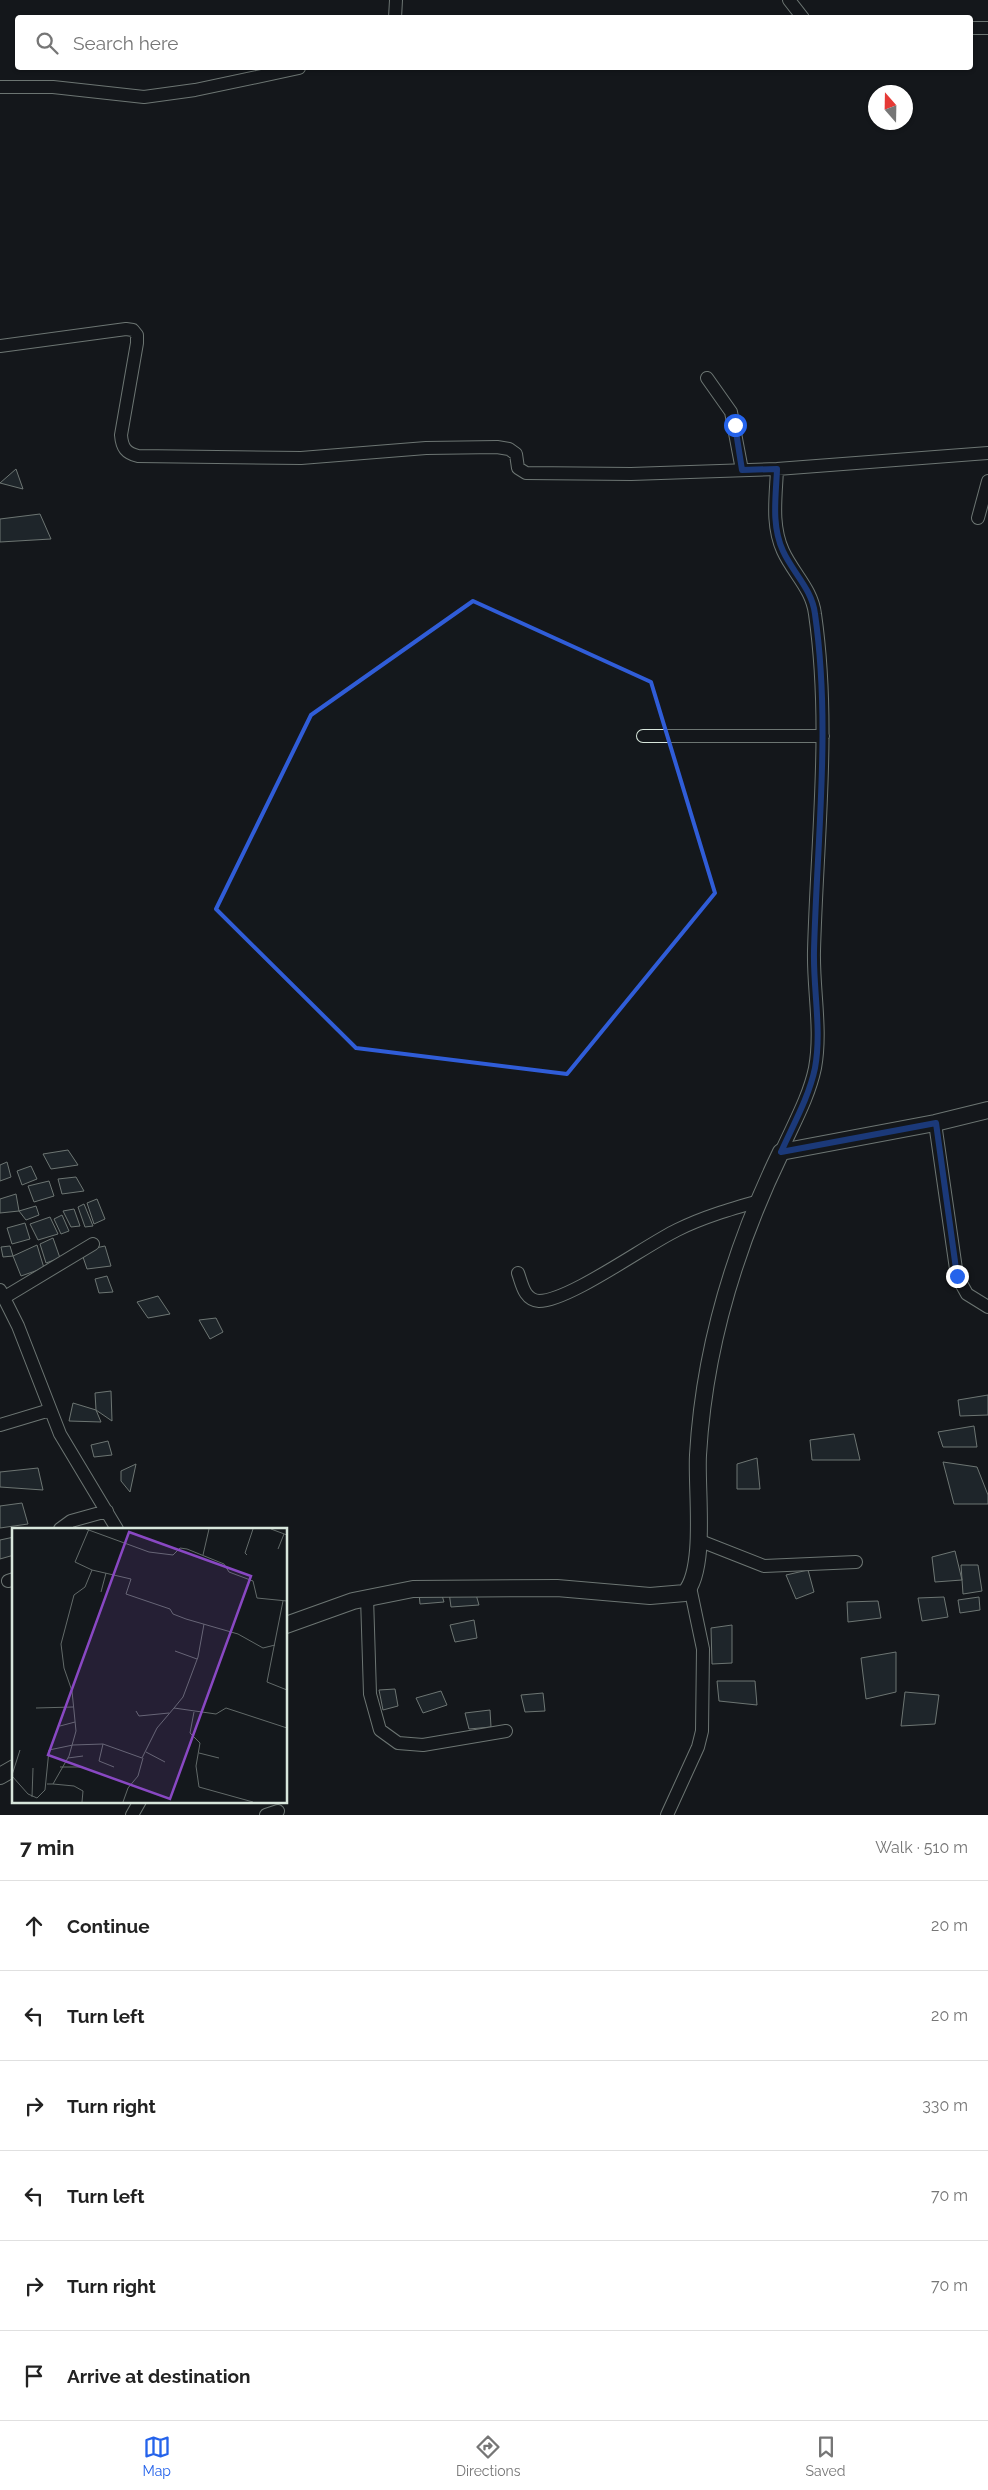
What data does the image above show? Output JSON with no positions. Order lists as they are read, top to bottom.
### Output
{
  "north": "top",
  "page": {
    "search": "Search here",
    "heading": ["7 min", "Walk · 510 m"],
    "list": [
      ["Continue", "20 m"],
      ["Turn left", "20 m"],
      ["Turn right", "330 m"],
      ["Turn left", "70 m"],
      ["Turn right", "70 m"],
      "Arrive at destination"
    ],
    "nav": ["Map", "Directions", "Saved"]
  }
}
